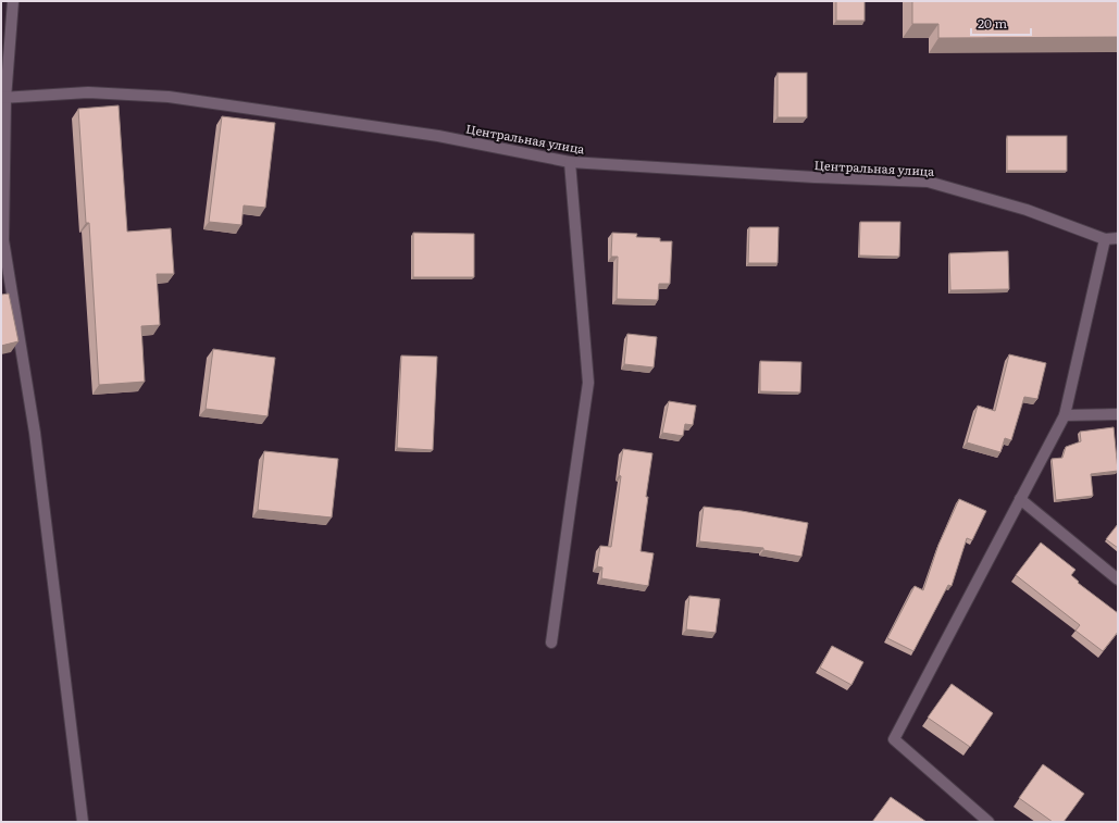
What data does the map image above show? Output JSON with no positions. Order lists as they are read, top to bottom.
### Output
{
  "streets": {
    "street": ["Центральная улица"]
  },
  "scale_bar": "20 m"
}
